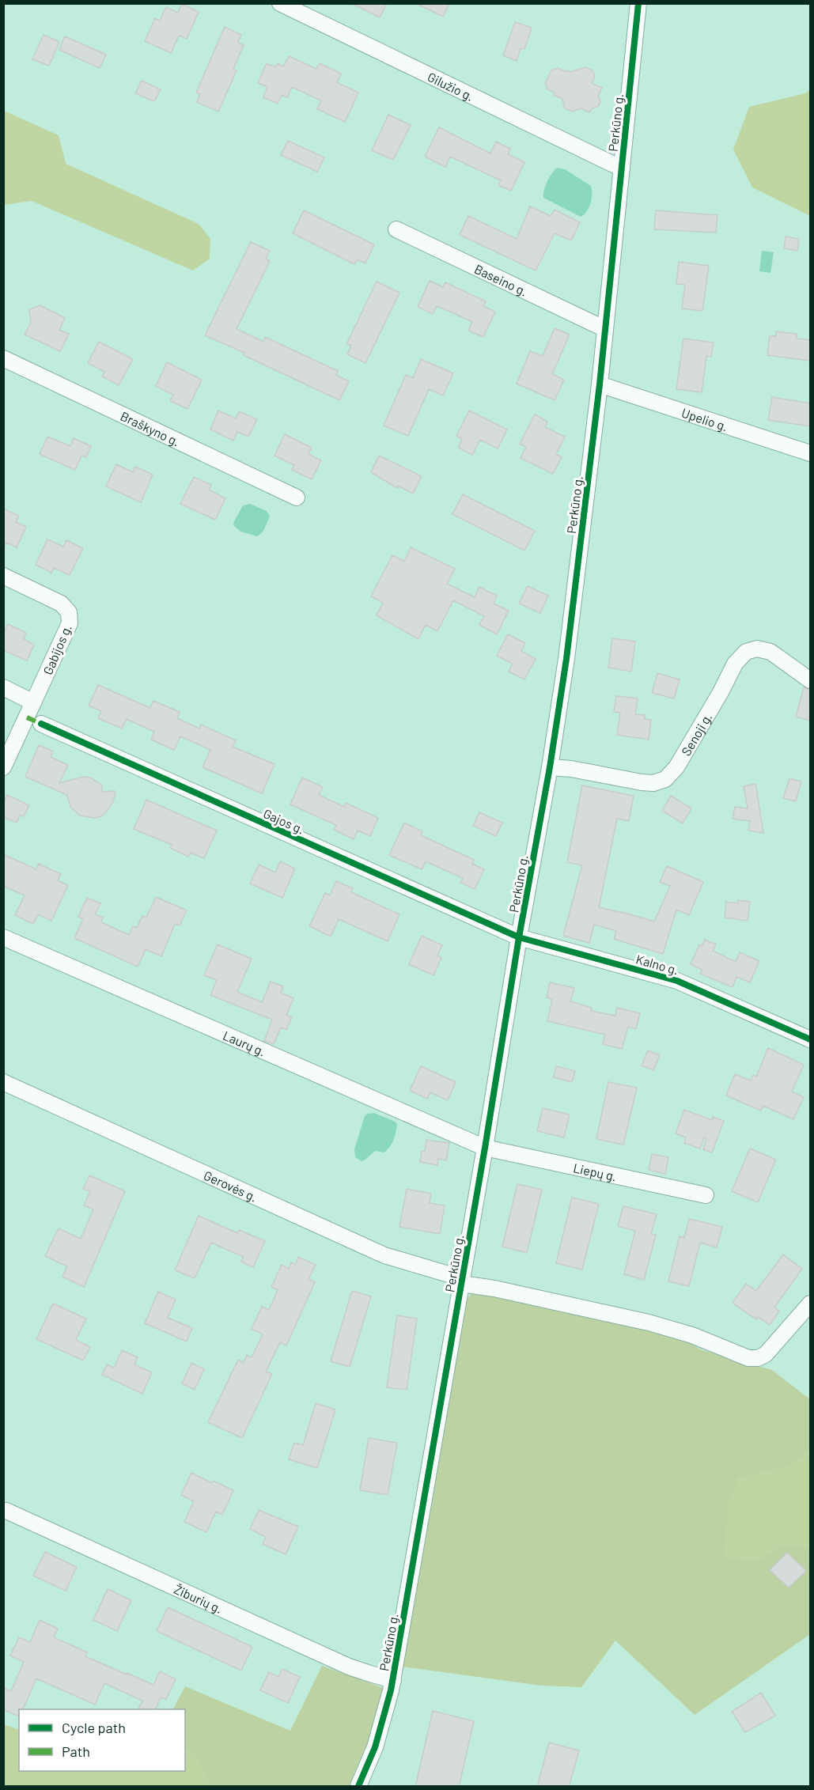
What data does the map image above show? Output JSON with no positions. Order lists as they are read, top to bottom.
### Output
{
  "streets": {
    "street": [
      "Gilužio g.",
      "Perkūno g.",
      "Baseino g.",
      "Upelio g.",
      "Braškyno g.",
      "Gabijos g.",
      "Senoji g.",
      "Gajos g.",
      "Kalno g.",
      "Laurų g.",
      "Liepų g.",
      "Gerovės g.",
      "Žiburių g."
    ]
  },
  "crossings": [
    ["Gilužio g.", "Perkūno g."],
    ["Perkūno g.", "Baseino g."],
    ["Perkūno g.", "Upelio g."],
    ["Perkūno g.", "Senoji g."],
    ["Perkūno g.", "Gajos g."],
    ["Perkūno g.", "Kalno g."],
    ["Perkūno g.", "Laurų g."],
    ["Perkūno g.", "Liepų g."],
    ["Perkūno g.", "Gerovės g."],
    ["Perkūno g.", "Žiburių g."],
    ["Gajos g.", "Kalno g."],
    ["Laurų g.", "Liepų g."]
  ],
  "legend": ["Cycle path", "Path"]
}
